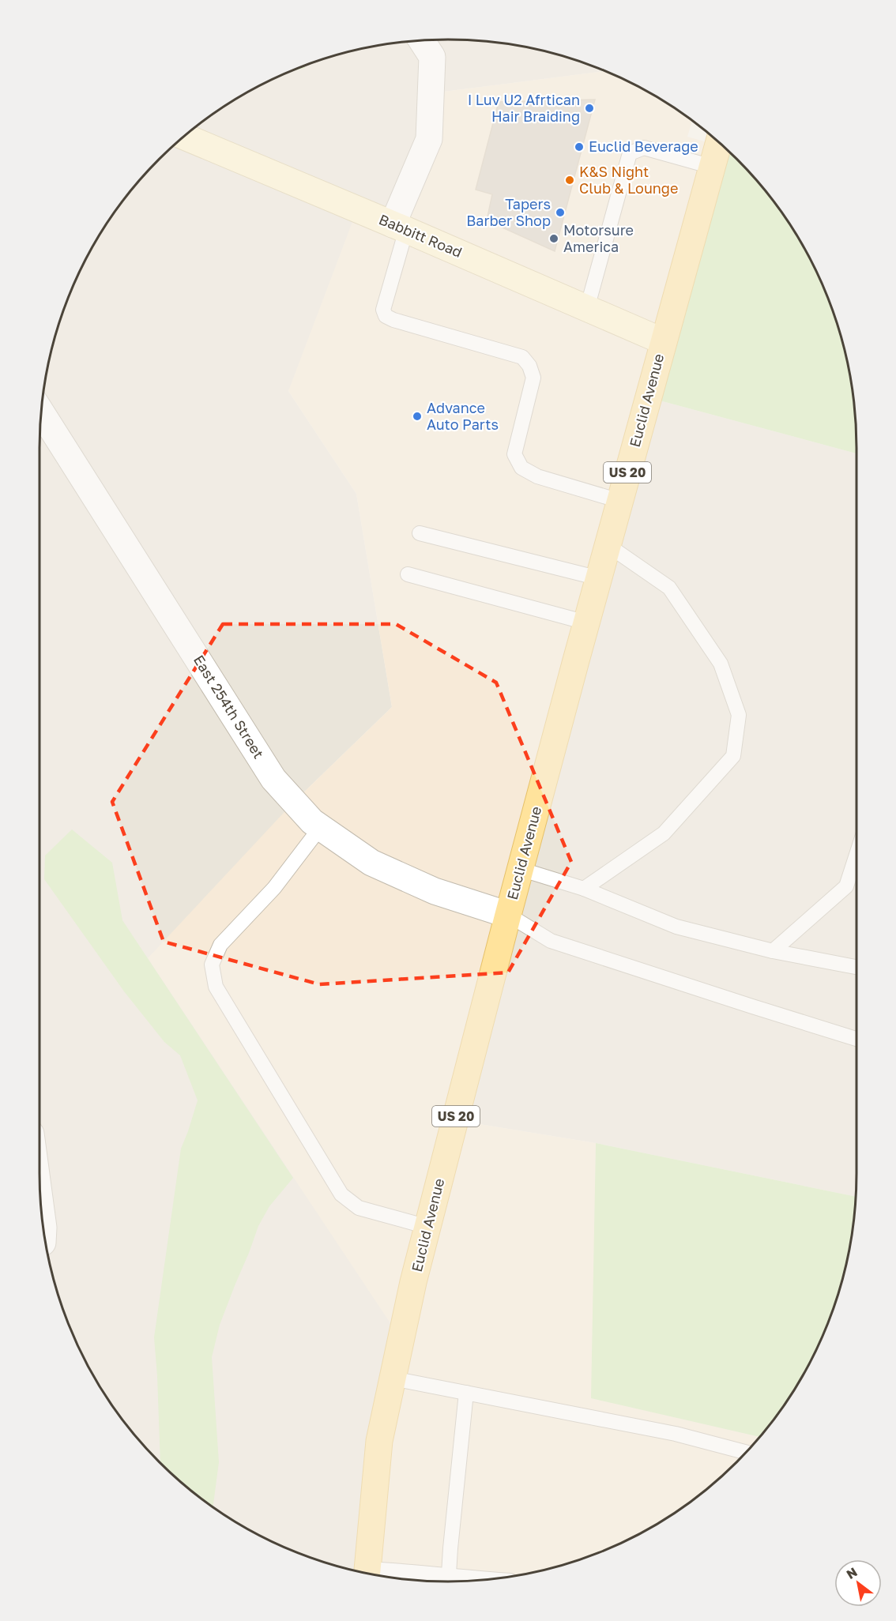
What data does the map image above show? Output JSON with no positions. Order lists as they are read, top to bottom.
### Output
{
  "streets": {
    "main road": ["Babbitt Road", "Euclid Avenue", "US 20"],
    "street": ["East 254th Street"]
  },
  "crossings": [
    ["Babbitt Road", "Euclid Avenue"],
    ["Euclid Avenue", "East 254th Street"]
  ],
  "places": [
    "I Luv U2 Afrtican Hair Braiding",
    "Euclid Beverage",
    "K&S Night Club & Lounge",
    "Tapers Barber Shop",
    "Motorsure America",
    "Advance Auto Parts"
  ],
  "north": "top left"
}
